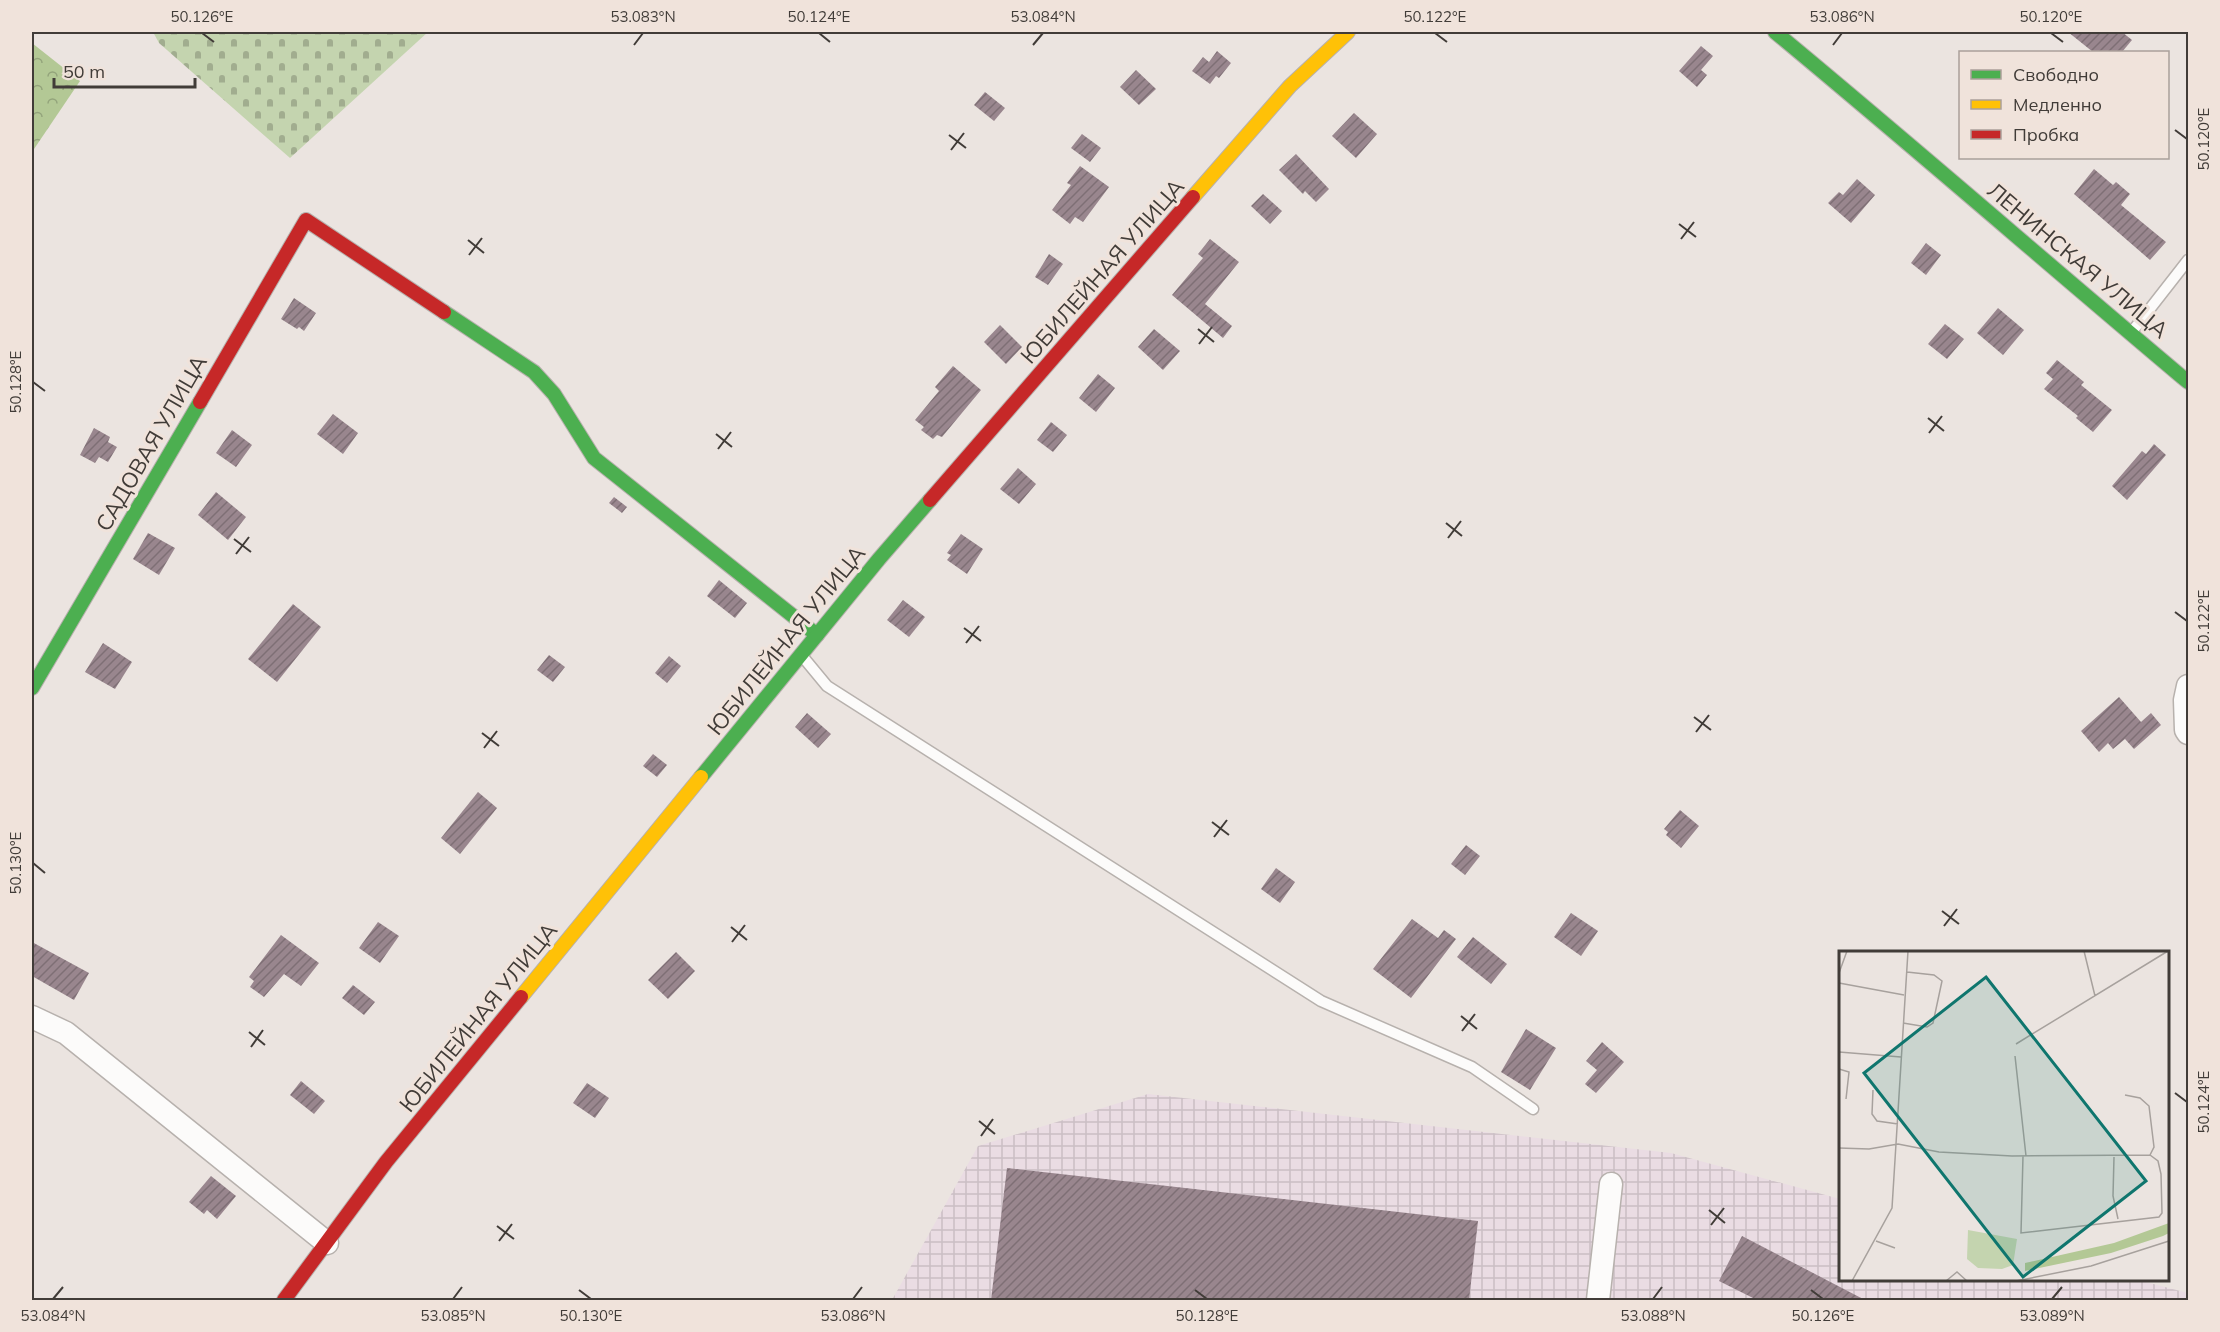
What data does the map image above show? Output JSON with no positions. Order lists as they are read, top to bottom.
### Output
{
  "streets": {
    "street": ["ЛЕНИНСКАЯ УЛИЦА", "ЮБИЛЕЙНАЯ УЛИЦА", "САДОВАЯ УЛИЦА"]
  },
  "crossings": [
    ["ЮБИЛЕЙНАЯ УЛИЦА", "САДОВАЯ УЛИЦА"]
  ],
  "legend": ["Свободно", "Медленно", "Пробка"],
  "scale_bar": "50 m",
  "coordinates": [
    "50.126°E",
    "53.083°N",
    "50.124°E",
    "53.084°N",
    "50.122°E",
    "53.086°N",
    "50.120°E",
    "50.128°E",
    "50.130°E",
    "53.085°N",
    "53.088°N",
    "53.089°N"
  ]
}
